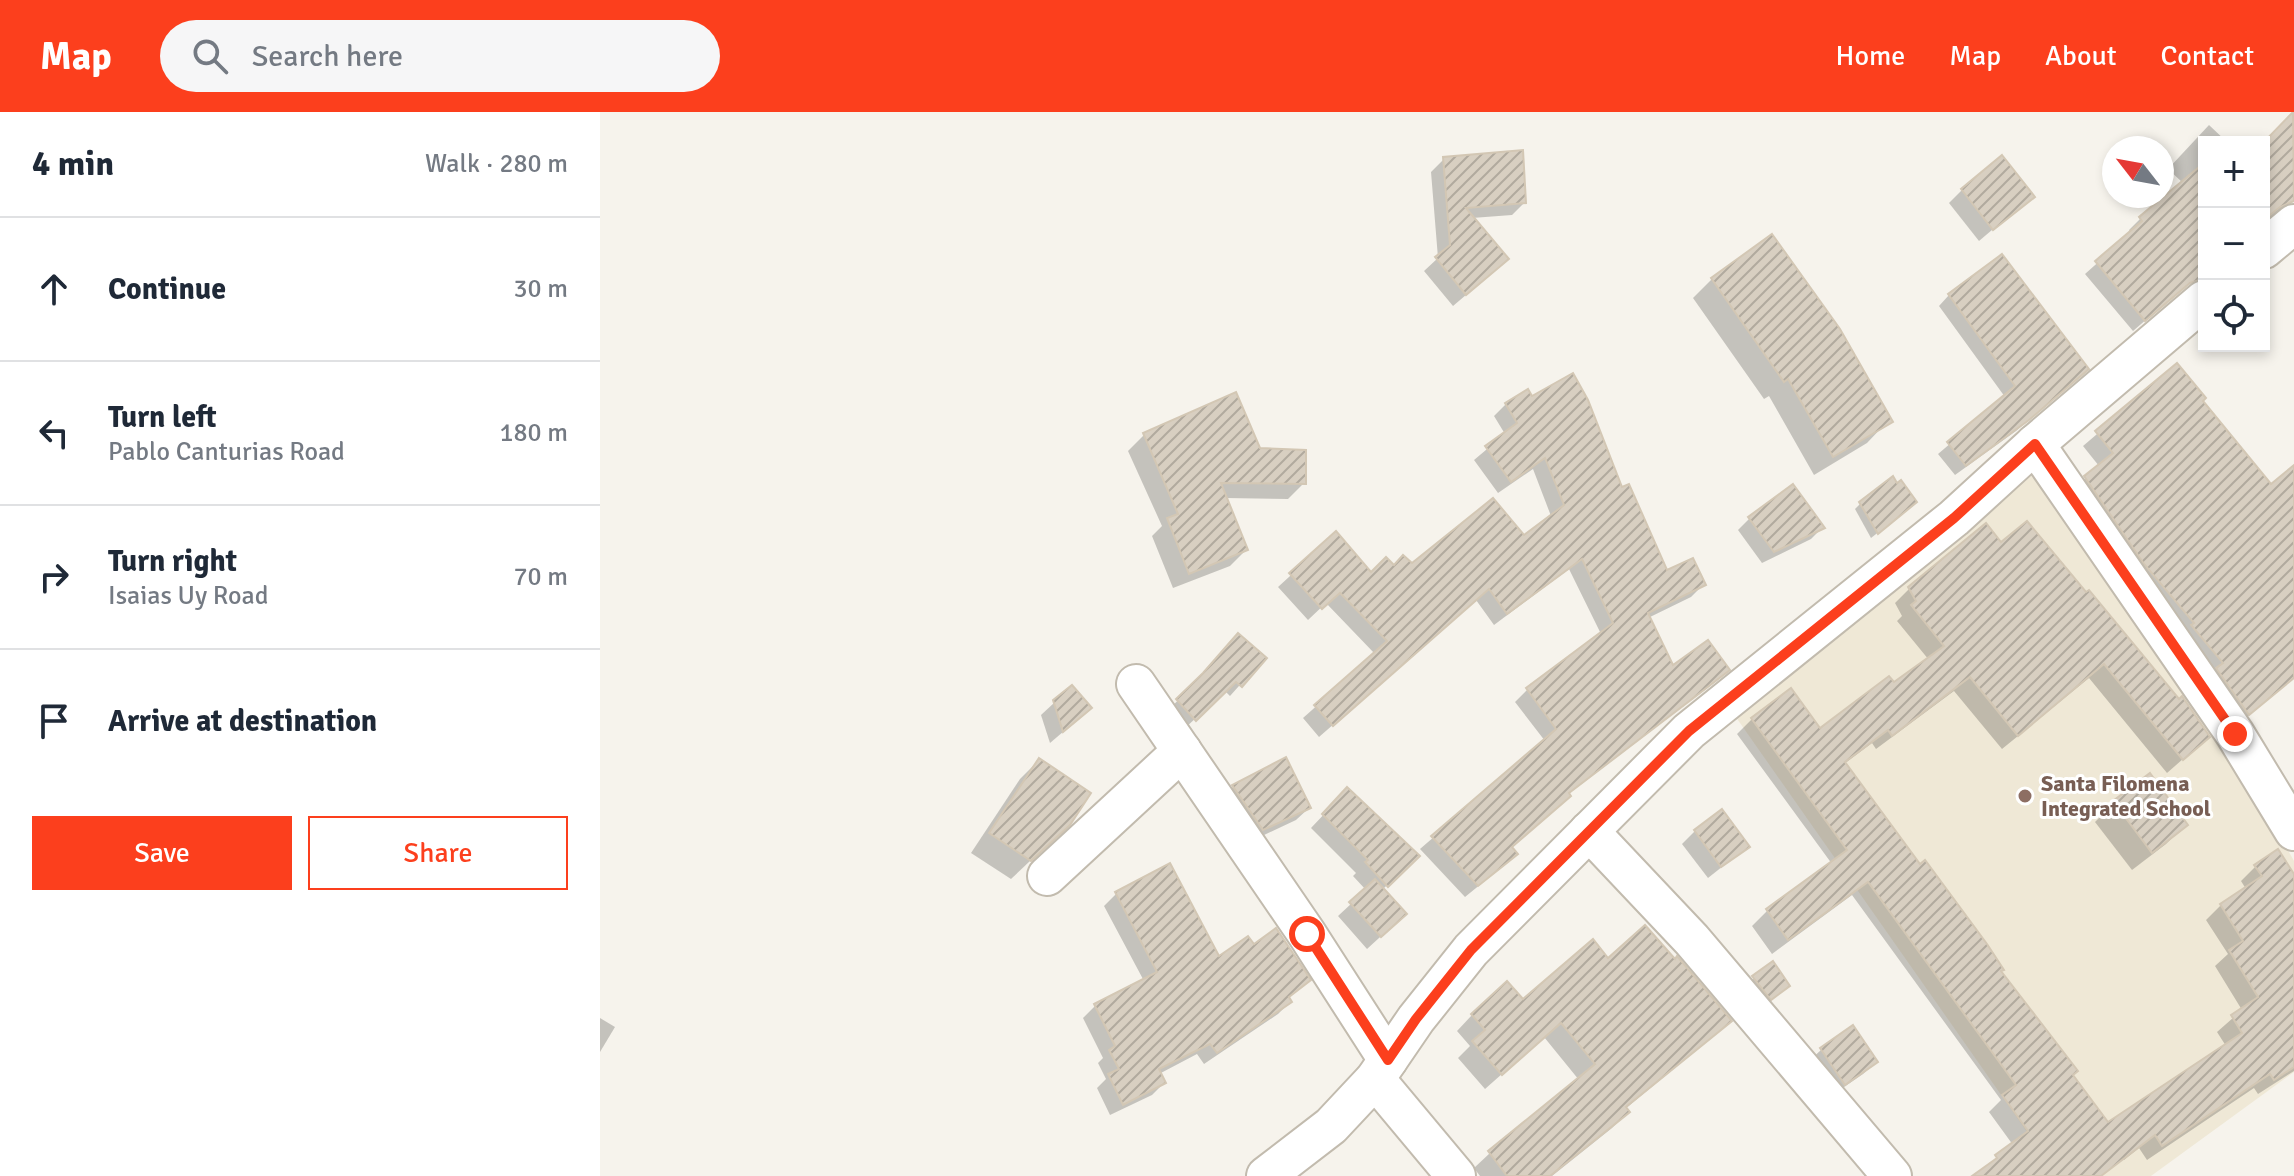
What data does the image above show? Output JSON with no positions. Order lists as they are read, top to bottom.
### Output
{
  "places": ["Santa Filomena Integrated School"],
  "north": "top left",
  "page": {
    "header": "Map",
    "search": "Search here",
    "nav": [
      "Home",
      "Map",
      "About",
      "Contact"
    ],
    "heading": ["4 min", "Walk · 280 m"],
    "map_buttons": ["+", "−"],
    "list": [
      ["Continue", "30 m"],
      ["Turn left", "Pablo Canturias Road", "180 m"],
      ["Turn right", "Isaias Uy Road", "70 m"],
      "Arrive at destination"
    ],
    "buttons": ["Save", "Share"]
  }
}
